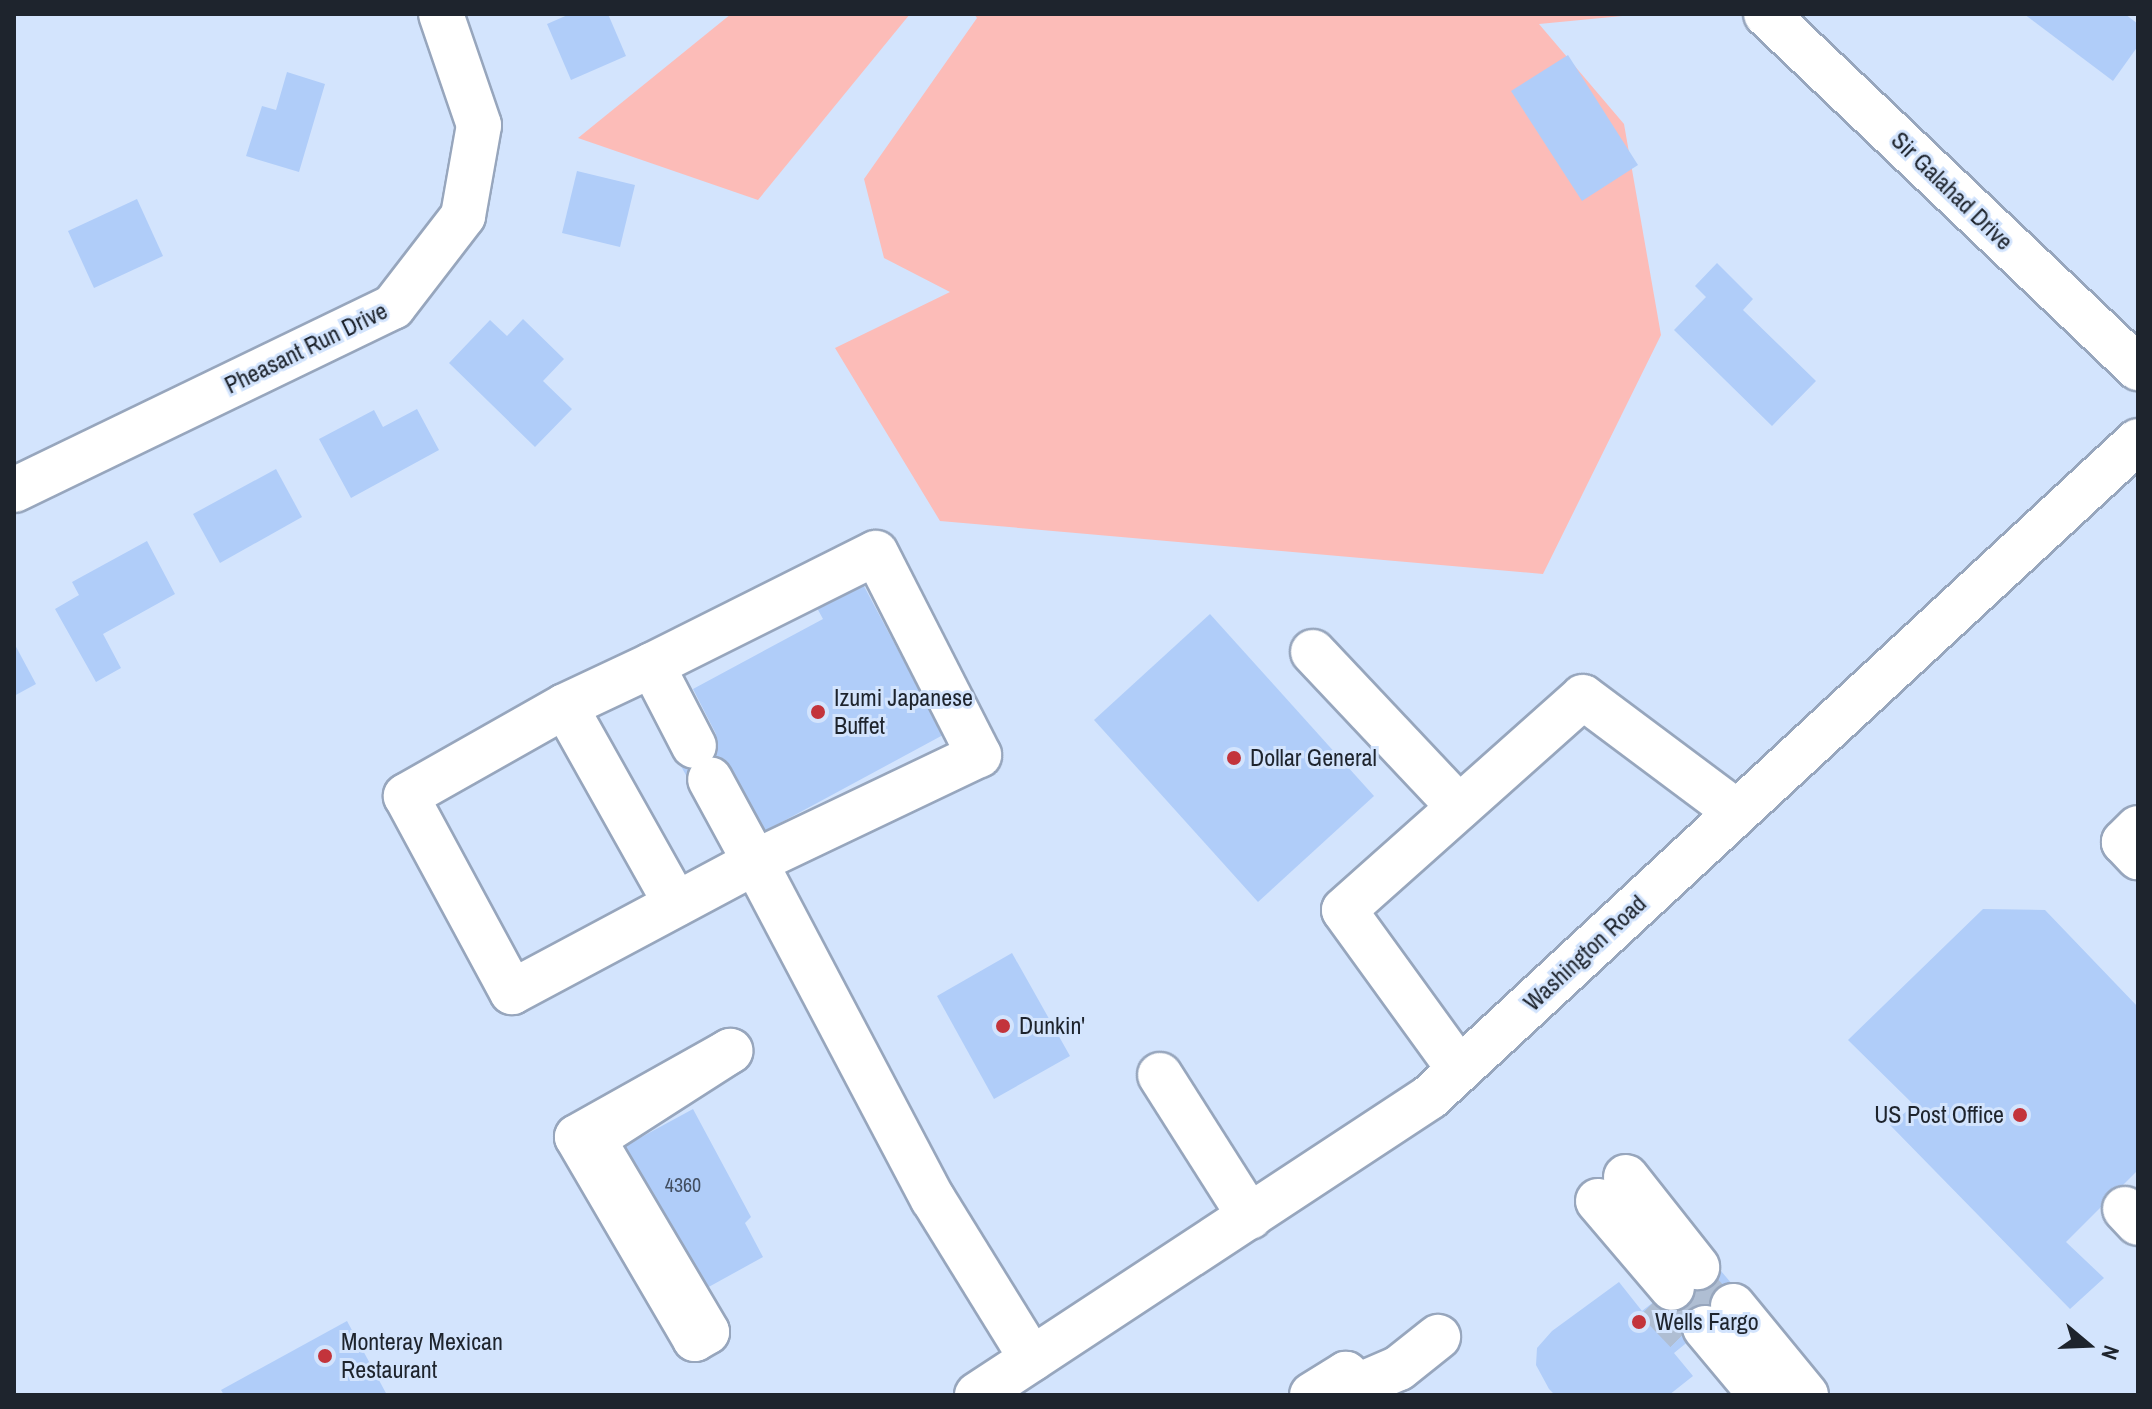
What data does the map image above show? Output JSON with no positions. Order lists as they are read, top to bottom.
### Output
{
  "streets": {
    "main road": ["Sir Galahad Drive", "Pheasant Run Drive", "Washington Road"]
  },
  "places": [
    "Izumi Japanese Buffet",
    "Dollar General",
    "Dunkin'",
    "US Post Office",
    "Wells Fargo",
    "Monteray Mexican Restaurant"
  ],
  "house_numbers": ["4360"],
  "north": "right"
}
